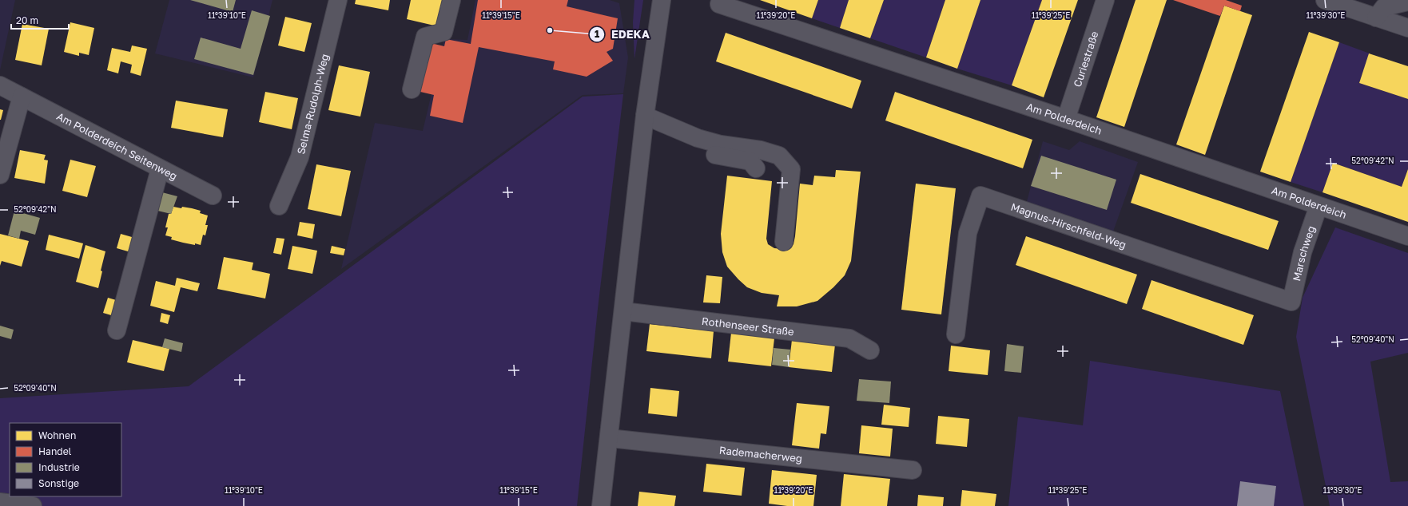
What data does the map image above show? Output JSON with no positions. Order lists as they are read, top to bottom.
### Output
{
  "streets": {
    "street": [
      "Curiestraße",
      "Selma-Rudolph-Weg",
      "Am Polderdeich",
      "Am Polderdeich Seitenweg",
      "Magnus-Hirschfeld-Weg",
      "Marschweg",
      "Rothenseer Straße",
      "Rademacherweg"
    ]
  },
  "crossings": [
    ["Curiestraße", "Am Polderdeich"],
    ["Am Polderdeich", "Marschweg"],
    ["Magnus-Hirschfeld-Weg", "Marschweg"]
  ],
  "places": ["EDEKA"],
  "legend": [
    "Wohnen",
    "Handel",
    "Industrie",
    "Sonstige"
  ],
  "scale_bar": "20 m",
  "coordinates": [
    "11°39'10\"E",
    "11°39'15\"E",
    "11°39'20\"E",
    "11°39'25\"E",
    "11°39'30\"E",
    "52°09'42\"N",
    "52°09'40\"N"
  ]
}
